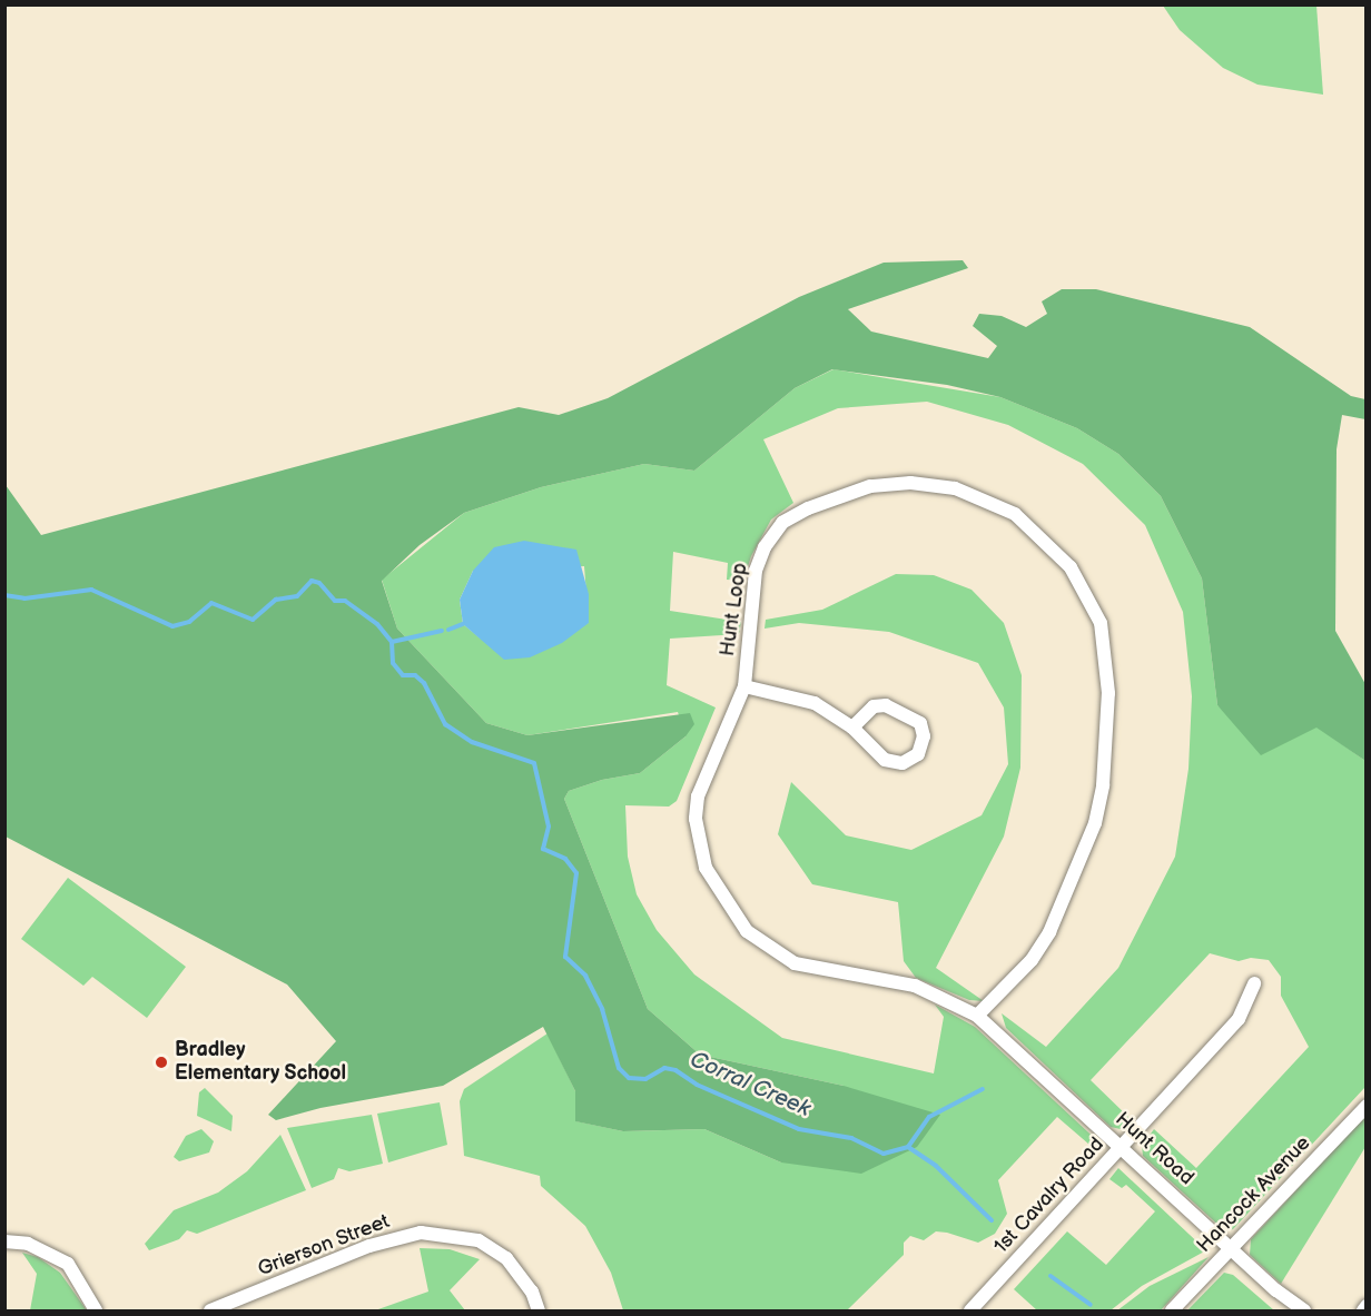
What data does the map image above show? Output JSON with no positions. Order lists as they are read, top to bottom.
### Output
{
  "streets": {
    "street": [
      "Hunt Loop",
      "Hunt Road",
      "Hancock Avenue",
      "1st Cavalry Road",
      "Grierson Street"
    ]
  },
  "crossings": [
    ["Hunt Loop", "Hunt Road"],
    ["Hunt Road", "Hancock Avenue"],
    ["Hunt Road", "1st Cavalry Road"]
  ],
  "water": ["Corral Creek"],
  "places": ["Bradley Elementary School"]
}
